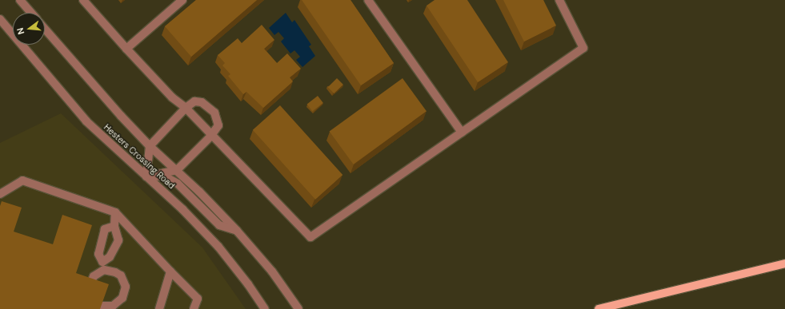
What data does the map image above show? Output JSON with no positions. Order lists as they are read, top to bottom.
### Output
{
  "streets": {
    "street": ["Hesters Crossing Road"]
  },
  "north": "left"
}
